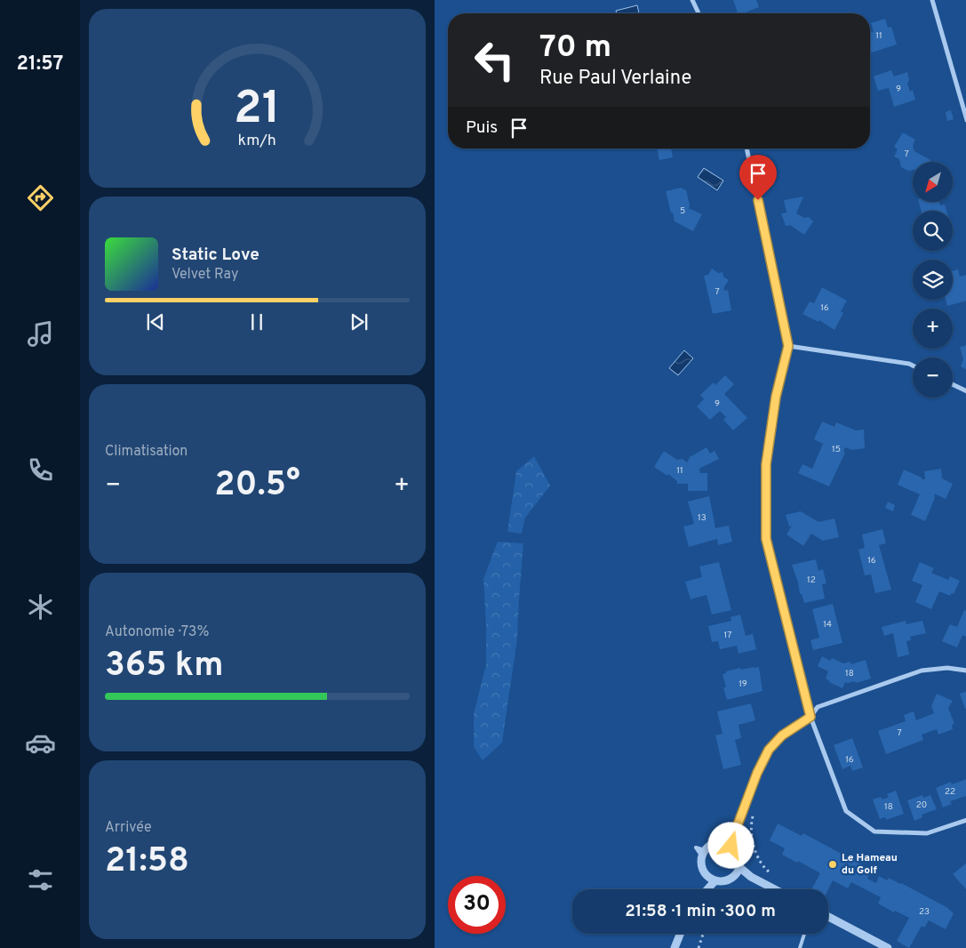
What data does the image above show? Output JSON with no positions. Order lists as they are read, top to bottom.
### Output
{
  "places": ["Le Hameau du Golf"],
  "house_numbers": [
    "11",
    "9",
    "7",
    "5",
    "7",
    "16",
    "9",
    "15",
    "11",
    "13",
    "16",
    "12",
    "14",
    "17",
    "18",
    "19",
    "7",
    "16",
    "22",
    "20",
    "18",
    "23"
  ],
  "north": "bottom left",
  "page": {
    "tabs": "21:57",
    "turn": ["70 m", "Rue Paul Verlaine"],
    "then": "Puis",
    "map_buttons": ["+", "−"],
    "song": ["Static Love", "Velvet Ray"],
    "tile": [
      "Climatisation",
      ["Autonomie · 73%", "365 km"],
      ["Arrivée", "21:58"]
    ],
    "heat": ["−", "20.5°", "+"],
    "limit": "30",
    "trip": "21:58 · 1 min · 300 m",
    "gauge": ["21", "km/h"]
  }
}
